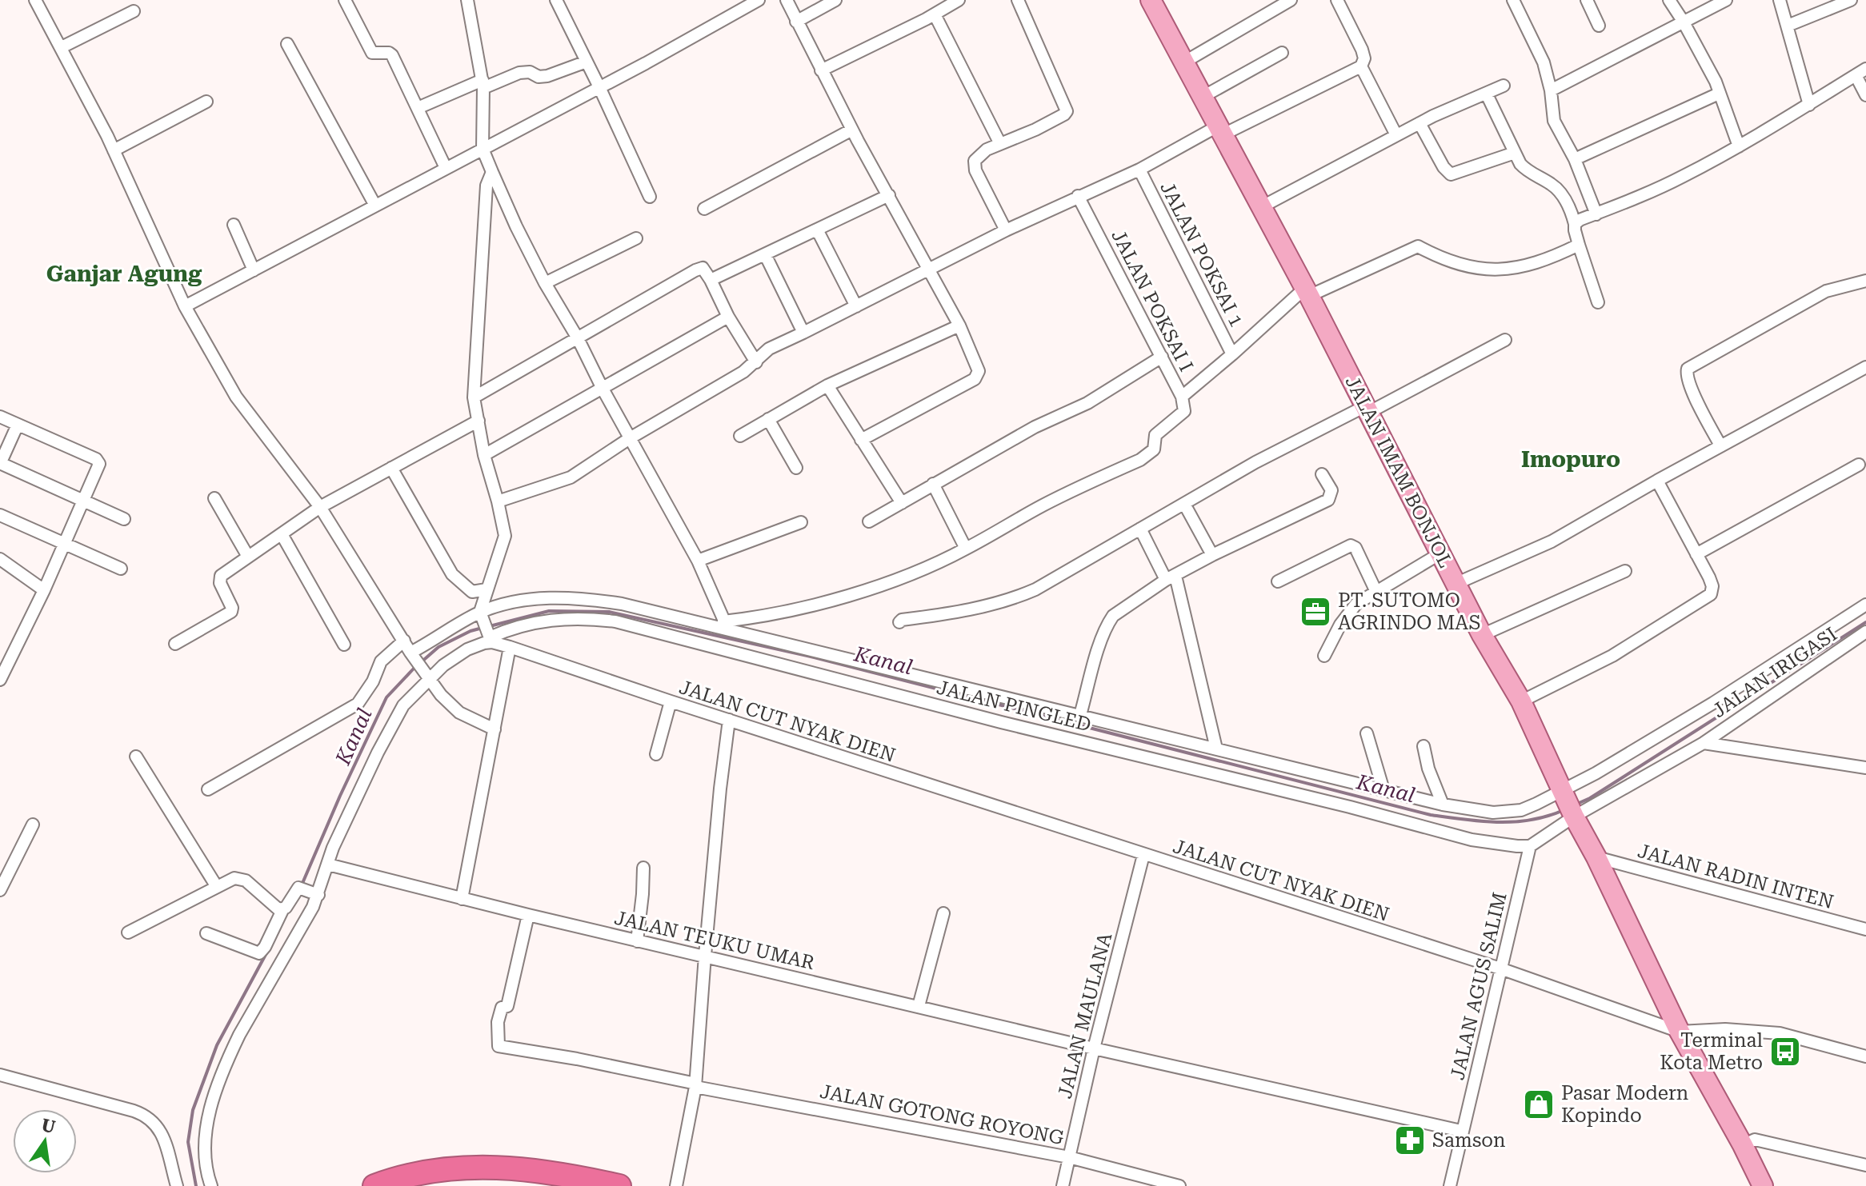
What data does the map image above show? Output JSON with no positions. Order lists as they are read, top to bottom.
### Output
{
  "streets": {
    "main road": ["JALAN IMAM BONJOL"],
    "street": [
      "JALAN POKSAI 1",
      "JALAN POKSAI I",
      "JALAN IRIGASI",
      "JALAN PINGLED",
      "JALAN CUT NYAK DIEN",
      "JALAN RADIN INTEN",
      "JALAN TEUKU UMAR",
      "JALAN AGUS SALIM",
      "JALAN MAULANA",
      "JALAN GOTONG ROYONG"
    ]
  },
  "crossings": [
    ["JALAN POKSAI 1", "JALAN POKSAI I"],
    ["JALAN POKSAI I", "JALAN IMAM BONJOL"],
    ["JALAN IMAM BONJOL", "JALAN IRIGASI"],
    ["JALAN IMAM BONJOL", "JALAN CUT NYAK DIEN"],
    ["JALAN IMAM BONJOL", "JALAN RADIN INTEN"],
    ["JALAN PINGLED", "JALAN CUT NYAK DIEN"],
    ["JALAN PINGLED", "JALAN AGUS SALIM"],
    ["JALAN CUT NYAK DIEN", "JALAN AGUS SALIM"],
    ["JALAN CUT NYAK DIEN", "JALAN MAULANA"],
    ["JALAN TEUKU UMAR", "JALAN AGUS SALIM"],
    ["JALAN TEUKU UMAR", "JALAN MAULANA"],
    ["JALAN TEUKU UMAR", "JALAN GOTONG ROYONG"],
    ["JALAN MAULANA", "JALAN GOTONG ROYONG"]
  ],
  "districts": ["Ganjar Agung", "Imopuro"],
  "water": ["Kanal"],
  "places": {
    "office": ["PT. SUTOMO AGRINDO MAS"],
    "bus stop": ["Terminal Kota Metro"],
    "shop": ["Pasar Modern Kopindo"],
    "pharmacy": ["Samson"]
  },
  "north": "top"
}
